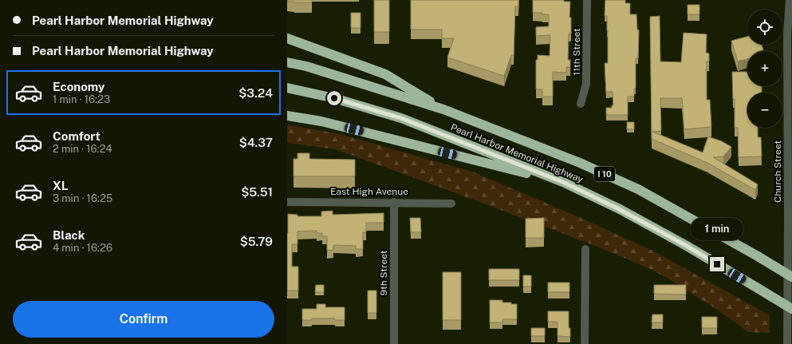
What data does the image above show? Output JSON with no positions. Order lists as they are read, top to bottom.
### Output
{
  "streets": {
    "highway": ["Pearl Harbor Memorial Highway", "I 10"],
    "street": [
      "11th Street",
      "Church Street",
      "East High Avenue",
      "9th Street"
    ]
  },
  "crossings": [
    ["East High Avenue", "9th Street"]
  ],
  "page": {
    "banner": ["Pearl Harbor Memorial Highway", "Pearl Harbor Memorial Highway"],
    "map_buttons": ["+", "−"],
    "list": [
      {
        "name": "Economy",
        "note": "1 min · 16:23",
        "value": "$3.24"
      },
      {
        "name": "Comfort",
        "note": "2 min · 16:24",
        "value": "$4.37"
      },
      {
        "name": "XL",
        "note": "3 min · 16:25",
        "value": "$5.51"
      },
      {
        "name": "Black",
        "note": "4 min · 16:26",
        "value": "$5.79"
      }
    ],
    "bubble": "1 min",
    "buttons": "Confirm"
  }
}
